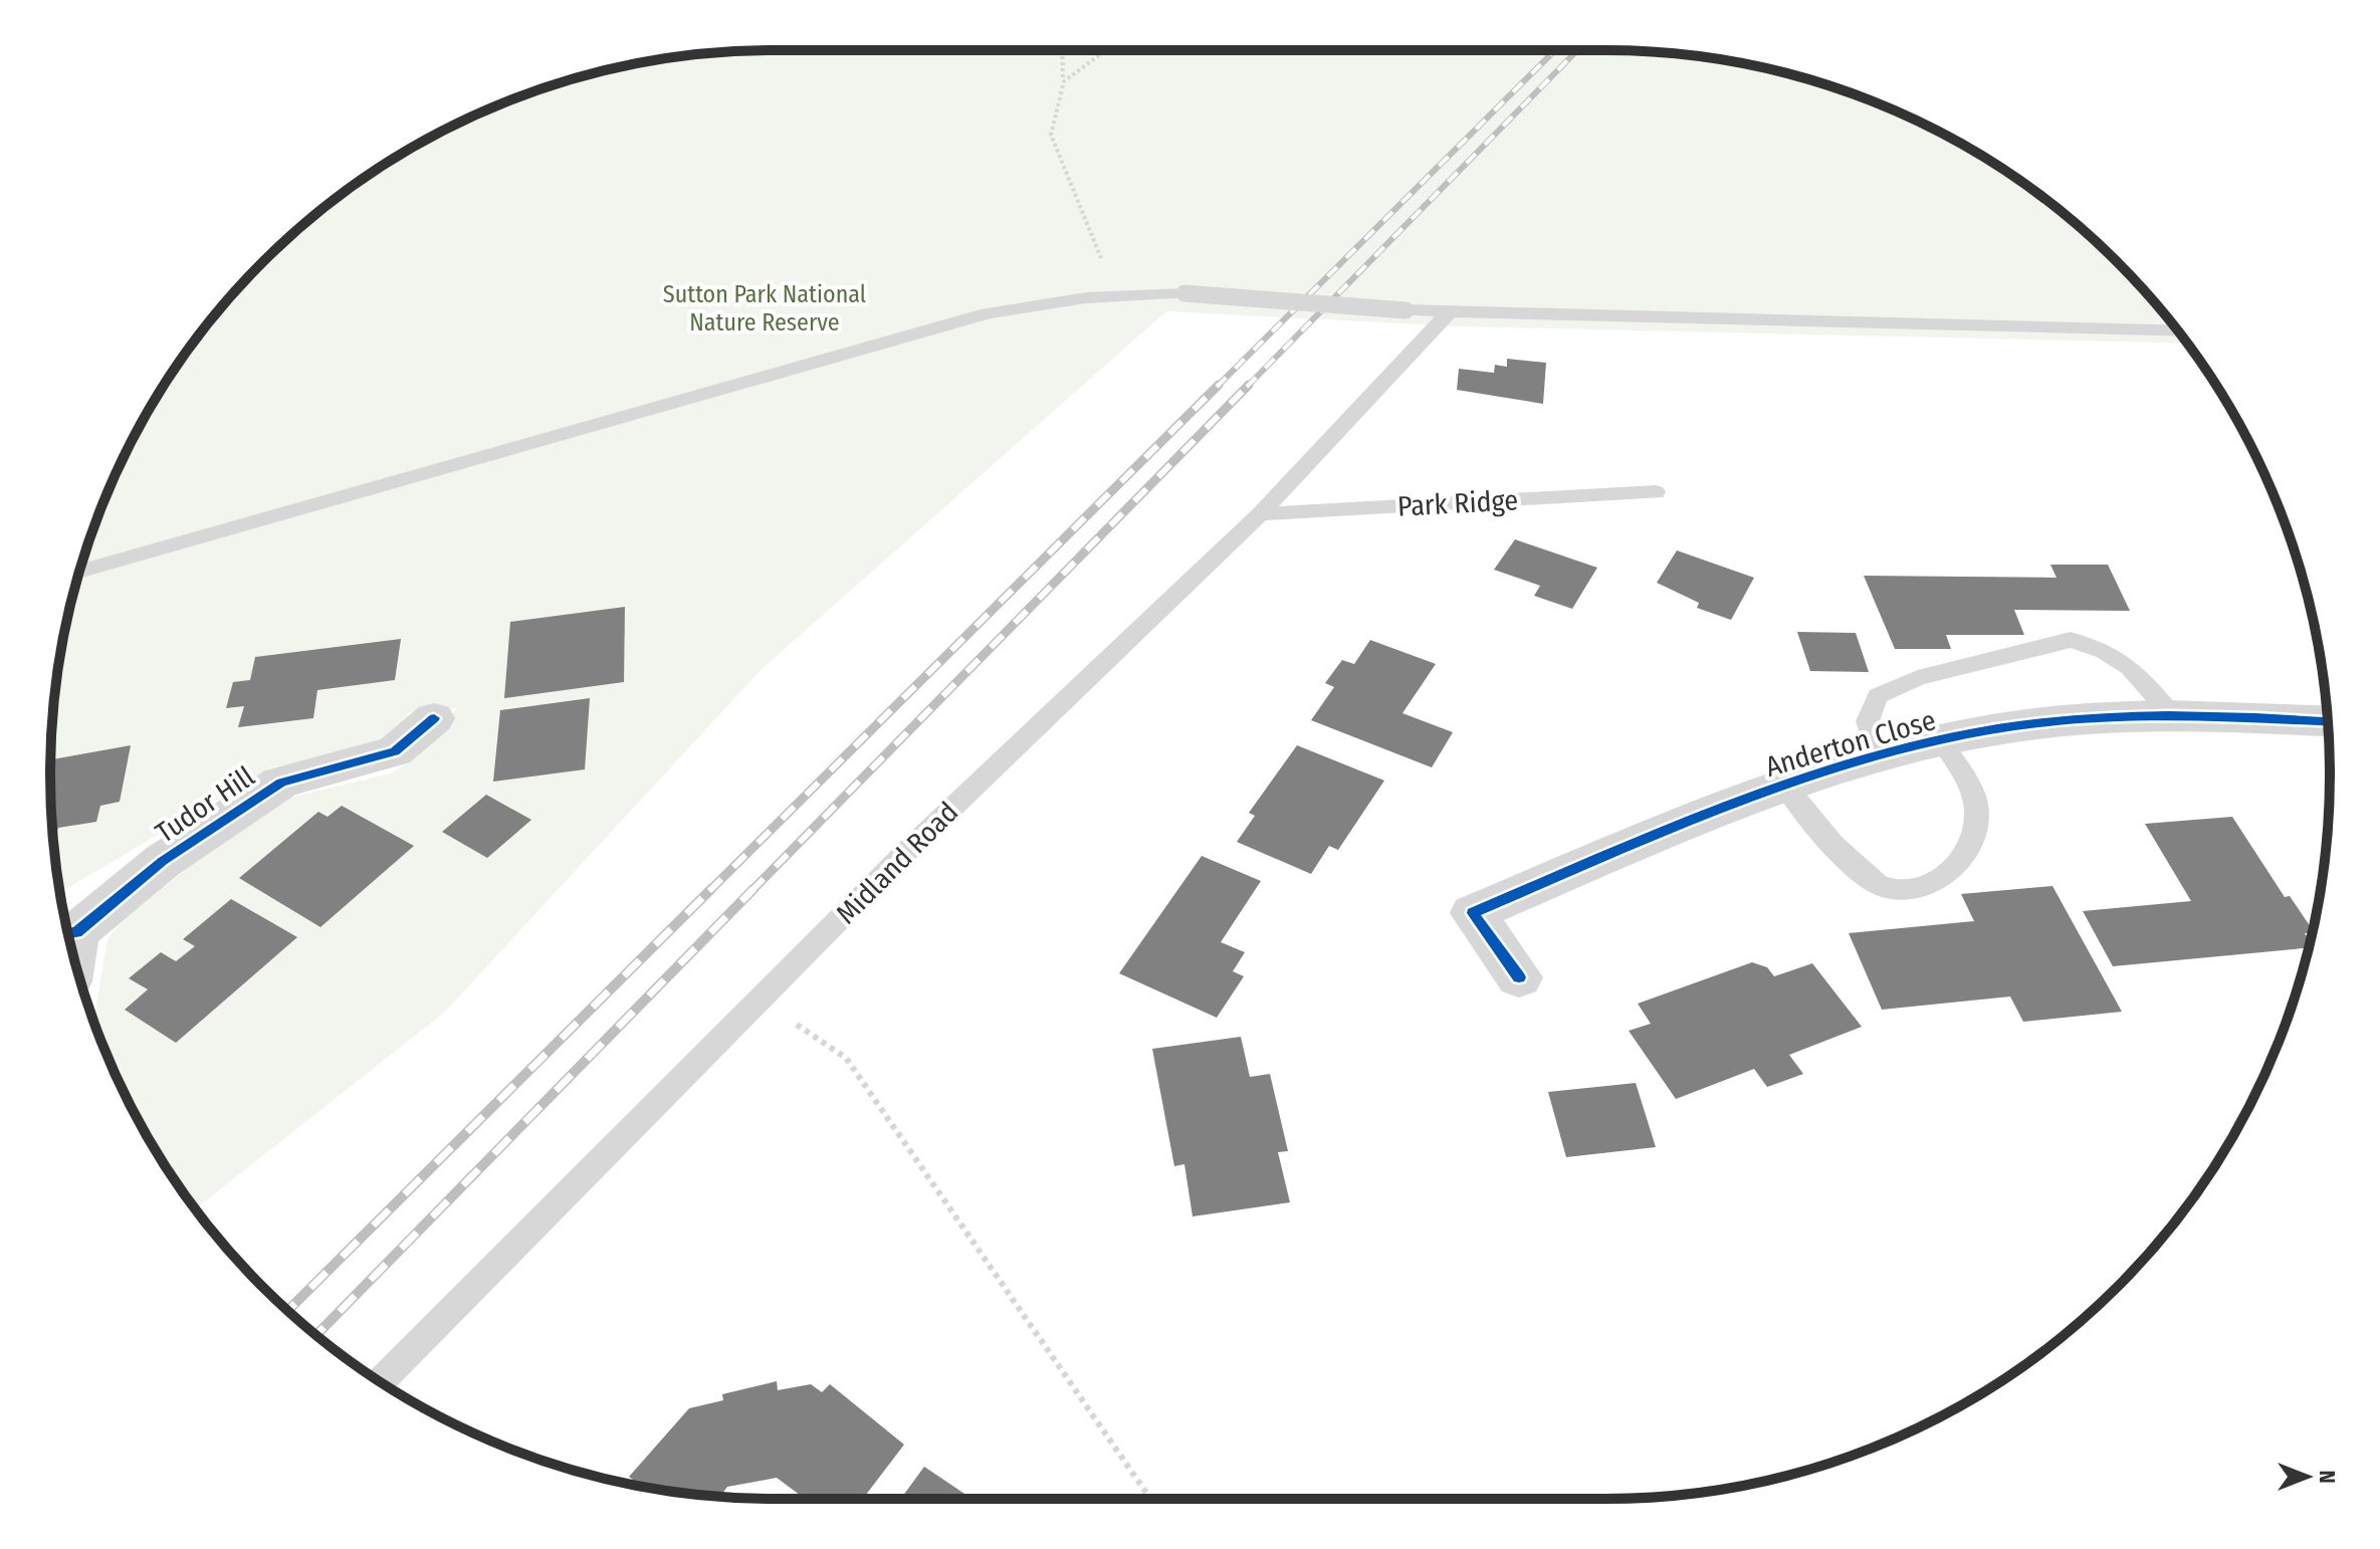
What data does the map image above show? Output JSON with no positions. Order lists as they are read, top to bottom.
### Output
{
  "streets": {
    "street": ["Anderton Close", "Tudor Hill"],
    "lane": ["Park Ridge", "Midland Road"]
  },
  "crossings": [
    ["Park Ridge", "Midland Road"]
  ],
  "parks": ["Sutton Park National Nature Reserve"],
  "north": "right"
}
